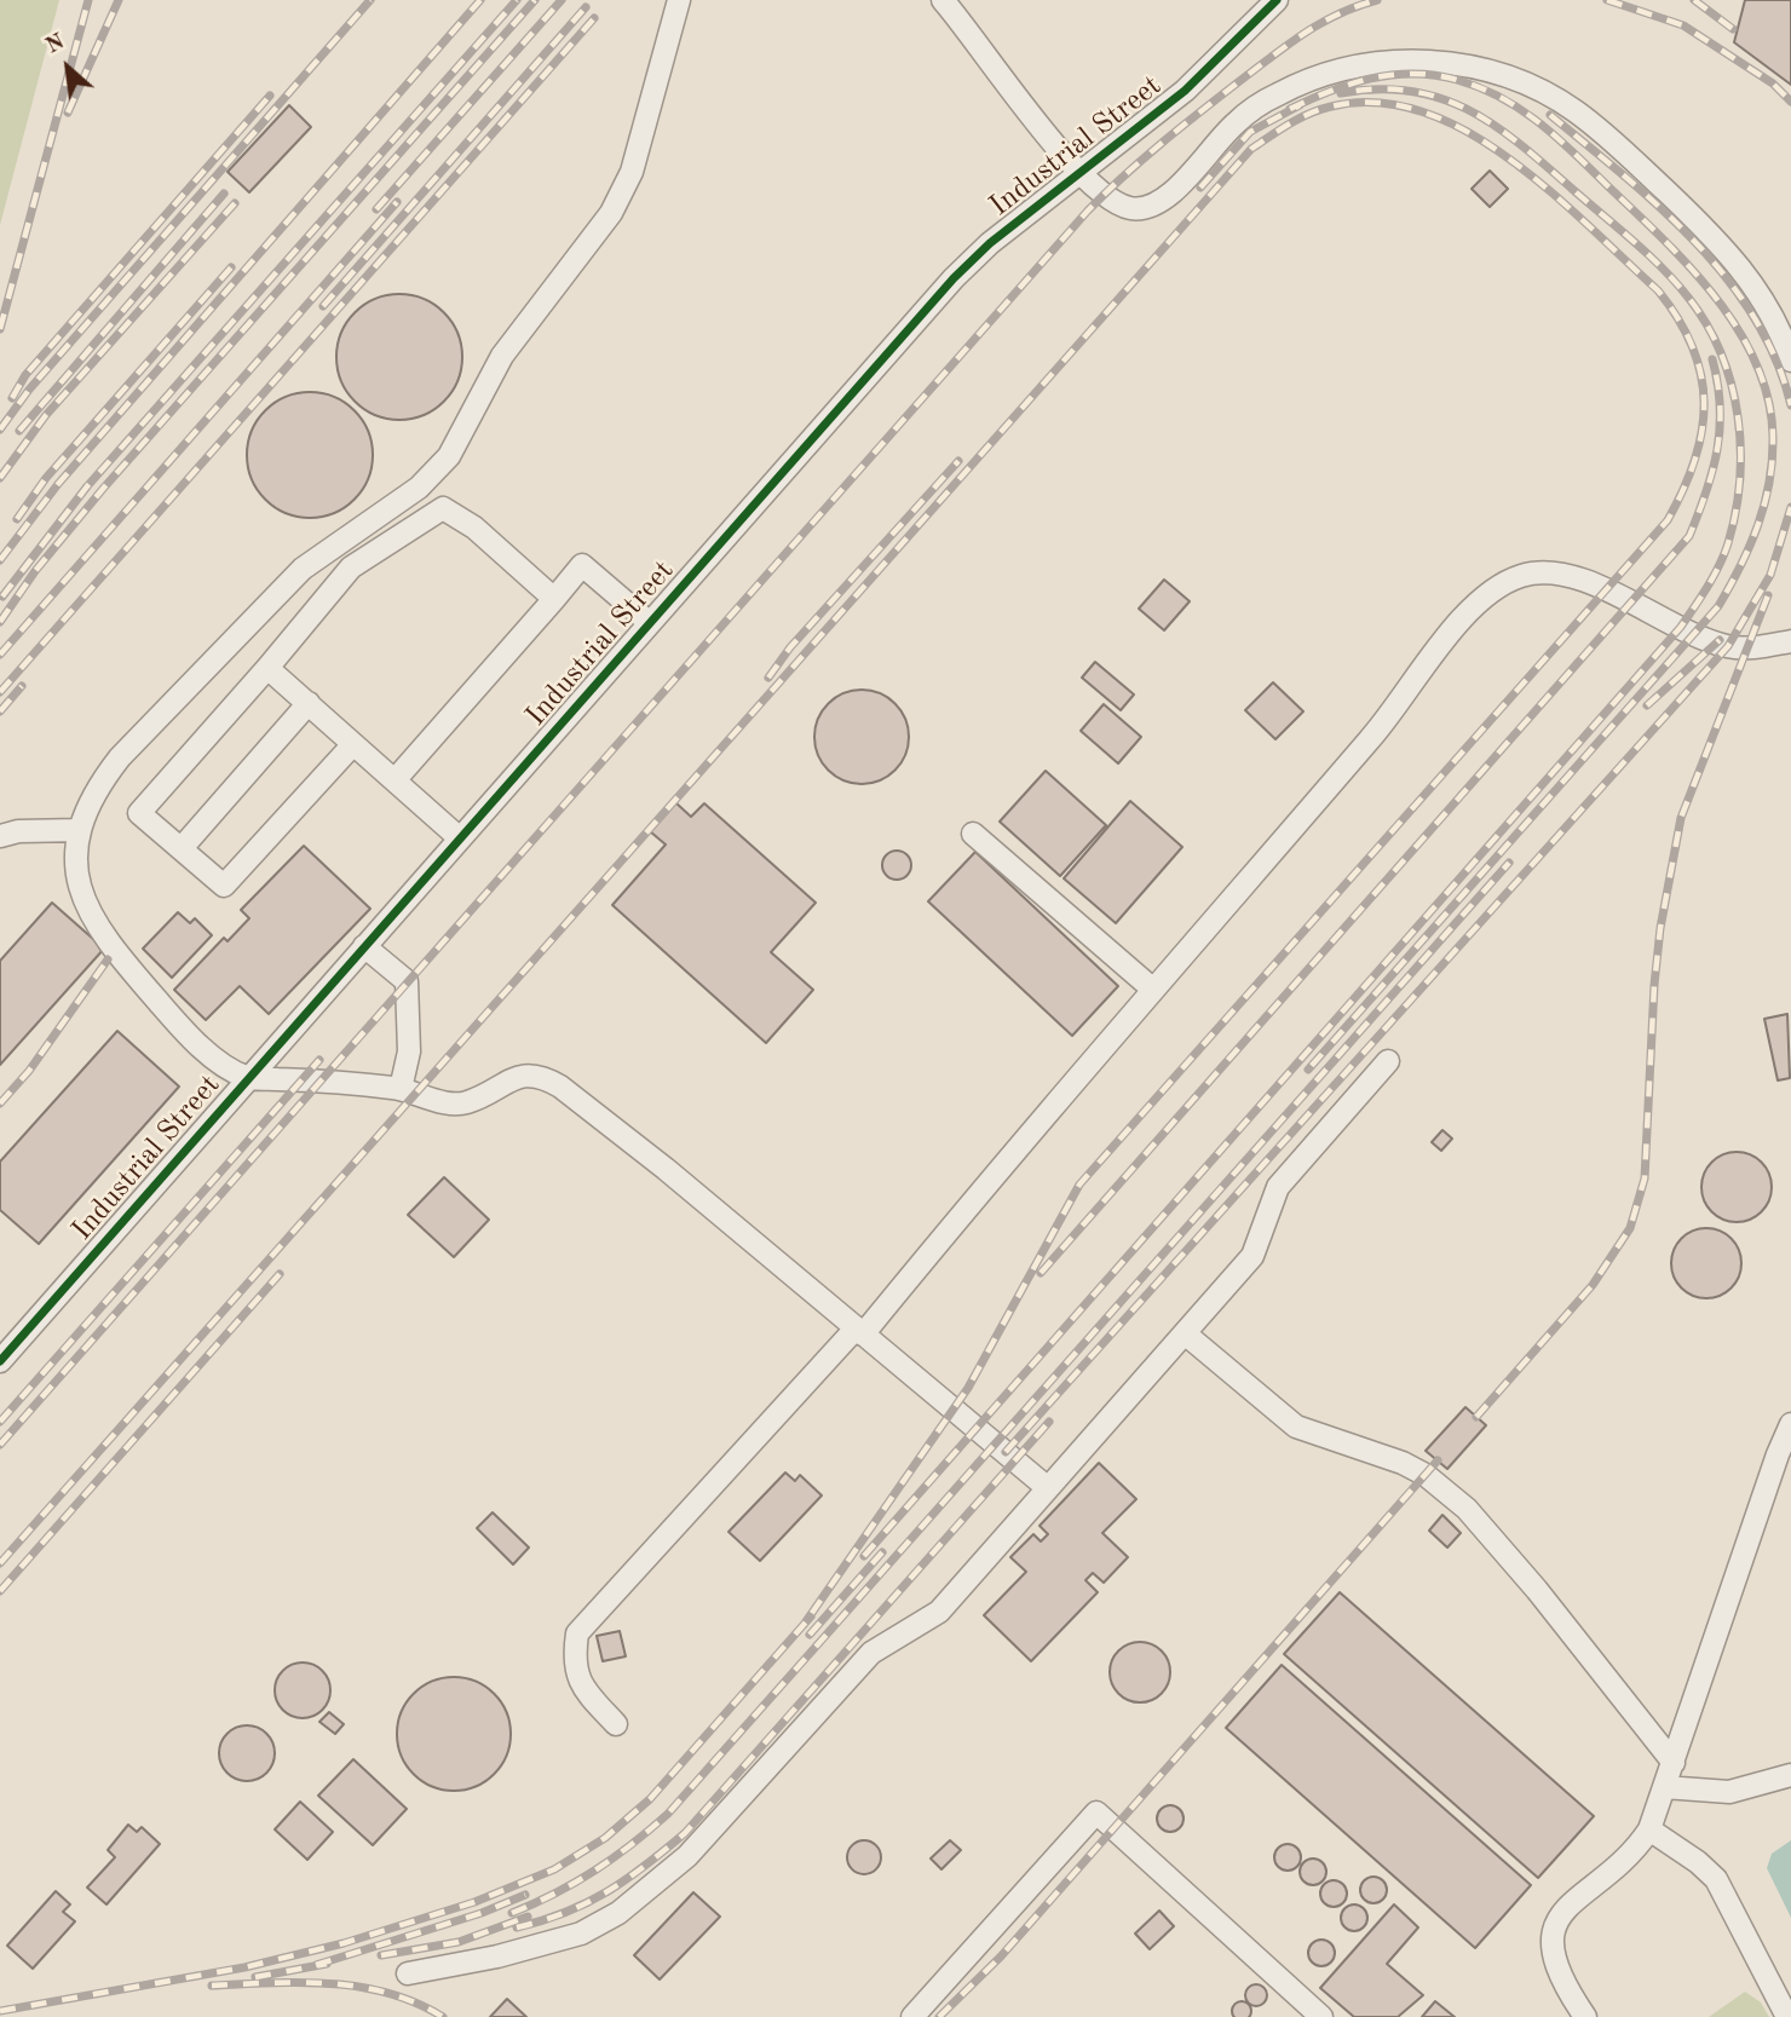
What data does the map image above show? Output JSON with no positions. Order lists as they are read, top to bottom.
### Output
{
  "streets": {
    "street": ["Industrial Street"]
  },
  "north": "top left"
}
